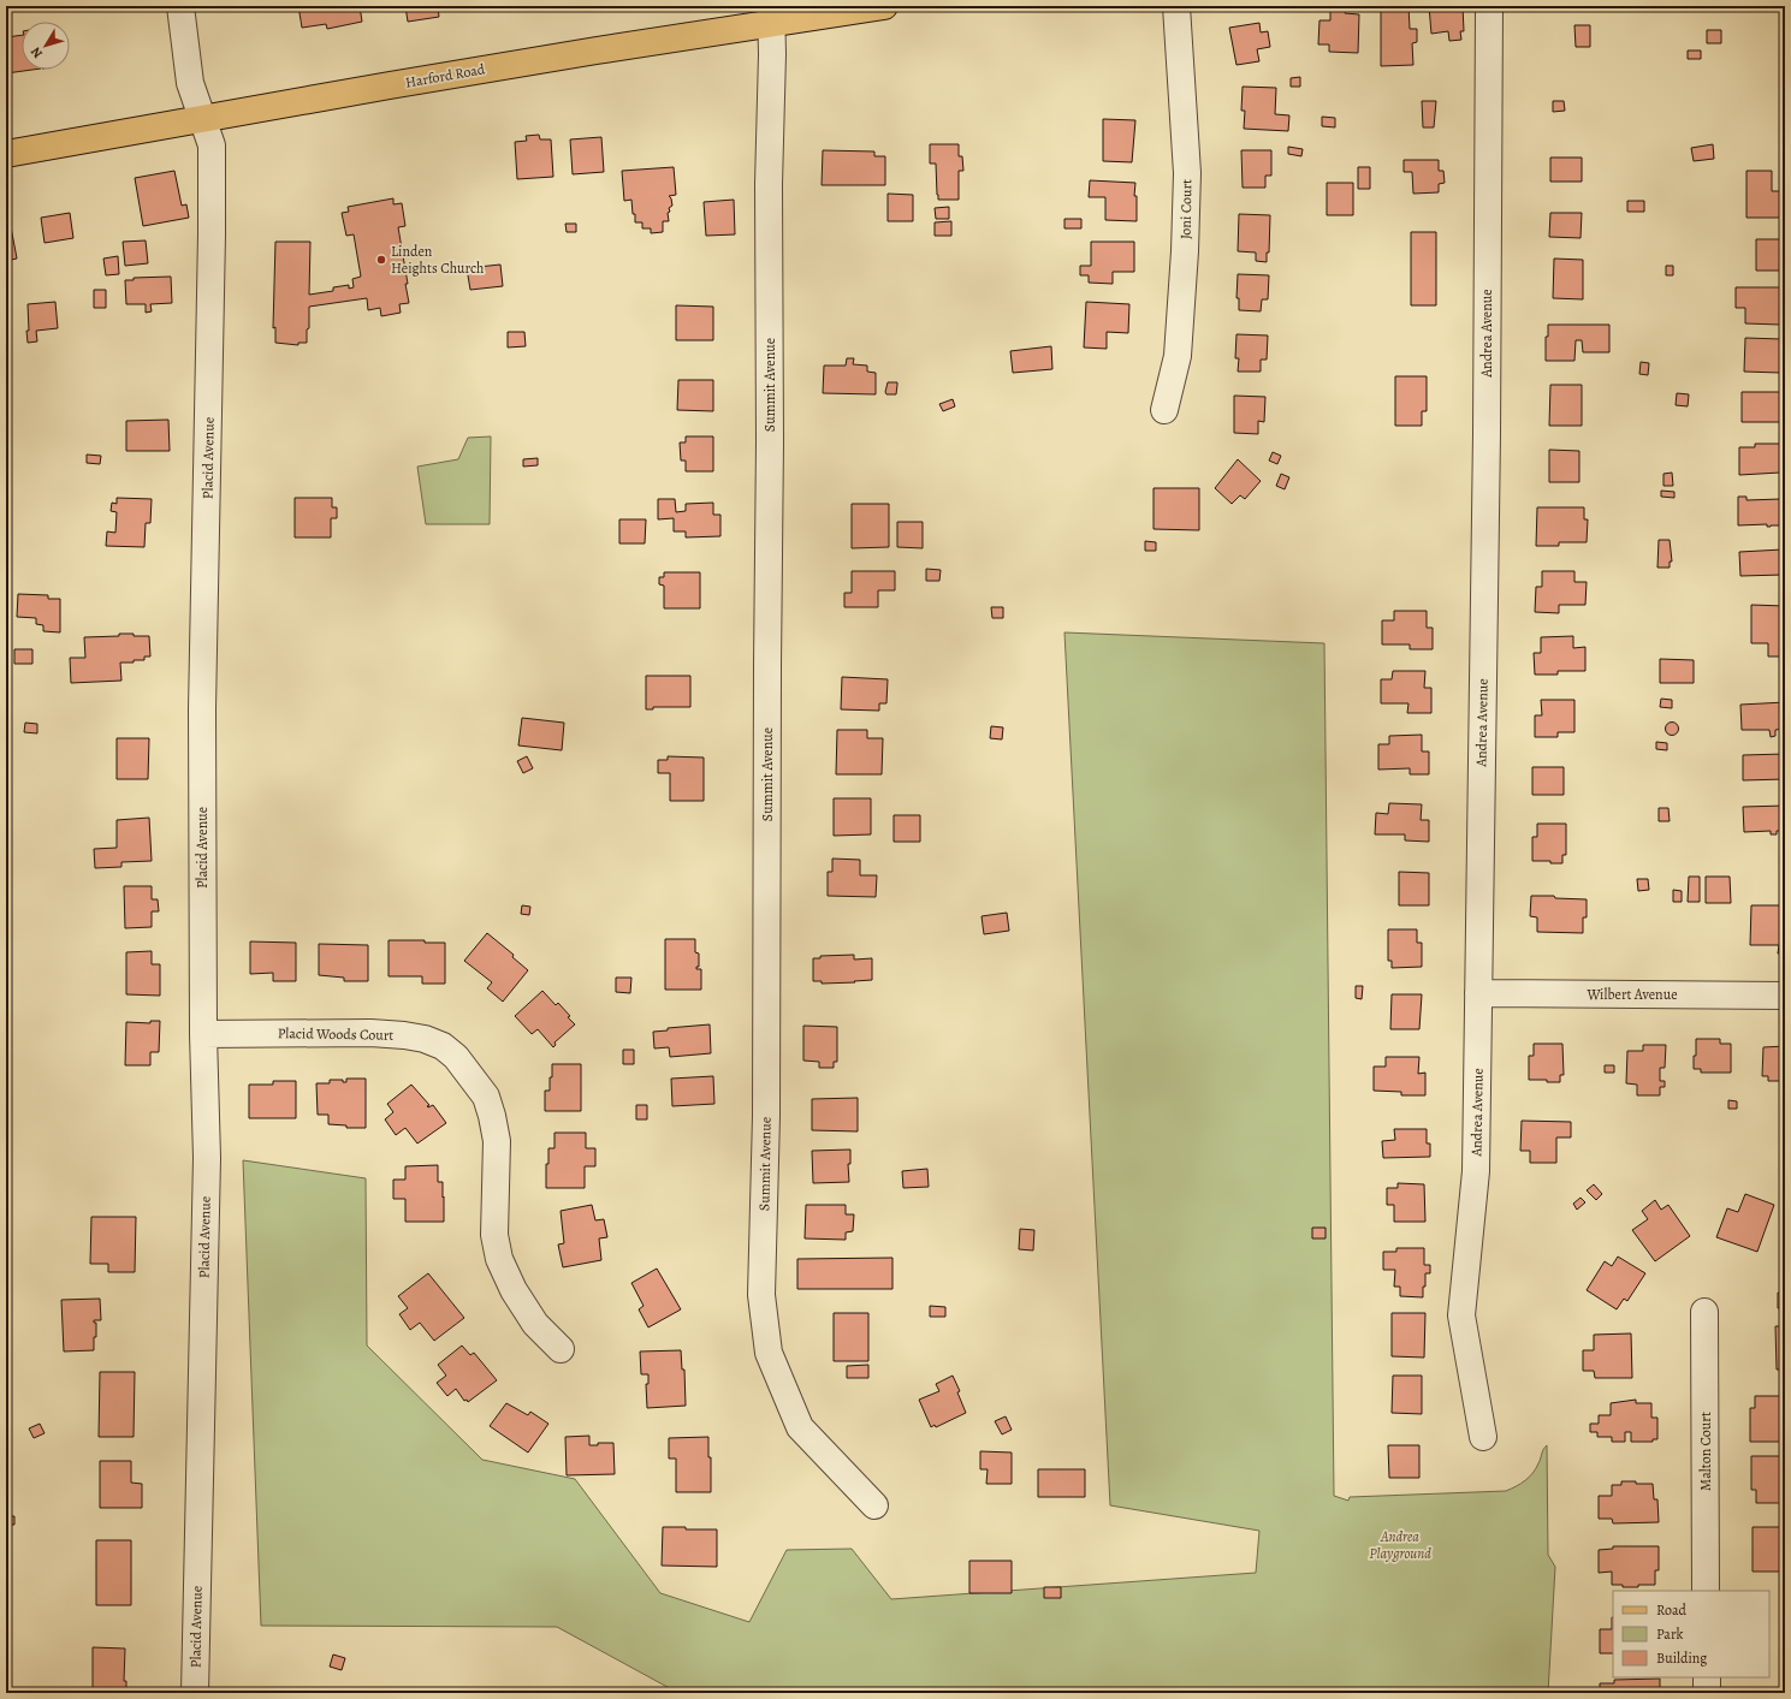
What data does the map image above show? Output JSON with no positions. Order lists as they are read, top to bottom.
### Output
{
  "streets": {
    "main road": ["Harford Road"],
    "street": [
      "Joni Court",
      "Andrea Avenue",
      "Summit Avenue",
      "Placid Avenue",
      "Wilbert Avenue",
      "Placid Woods Court",
      "Malton Court"
    ]
  },
  "crossings": [
    ["Harford Road", "Summit Avenue"],
    ["Harford Road", "Placid Avenue"],
    ["Andrea Avenue", "Wilbert Avenue"],
    ["Placid Avenue", "Placid Woods Court"]
  ],
  "parks": ["Andrea Playground"],
  "places": ["Linden Heights Church"],
  "legend": ["Road", "Park", "Building"],
  "north": "bottom left"
}
